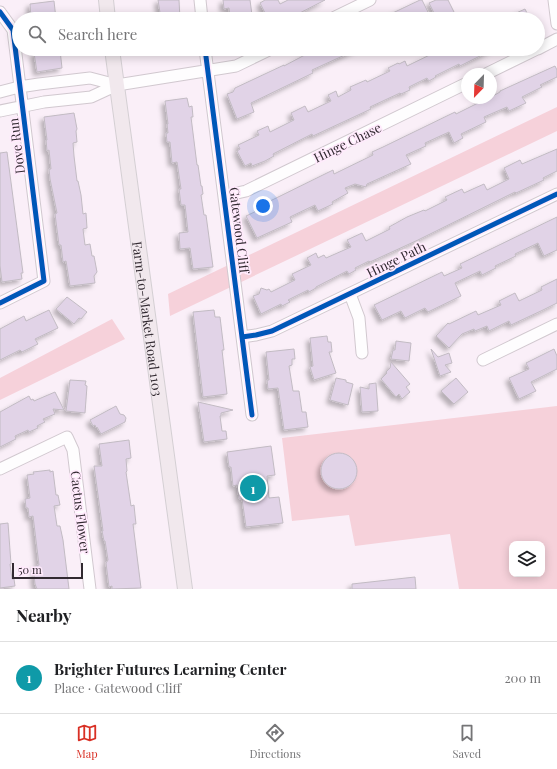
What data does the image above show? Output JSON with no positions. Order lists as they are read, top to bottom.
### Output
{
  "streets": {
    "main road": ["Farm-to-Market Road 1103"],
    "street": [
      "Hinge Chase",
      "Dove Run",
      "Gatewood Cliff",
      "Hinge Path",
      "Cactus Flower"
    ]
  },
  "crossings": [
    ["Hinge Chase", "Gatewood Cliff"],
    ["Gatewood Cliff", "Hinge Path"]
  ],
  "scale_bar": "50 m",
  "north": "bottom left",
  "page": {
    "search": "Search here",
    "pins": "1",
    "scale": "50 m",
    "heading": "Nearby",
    "list": [
      {
        "mark": "1",
        "name": "Brighter Futures Learning Center",
        "note": "Place · Gatewood Cliff",
        "value": "200 m"
      }
    ],
    "nav": ["Map", "Directions", "Saved"]
  }
}
